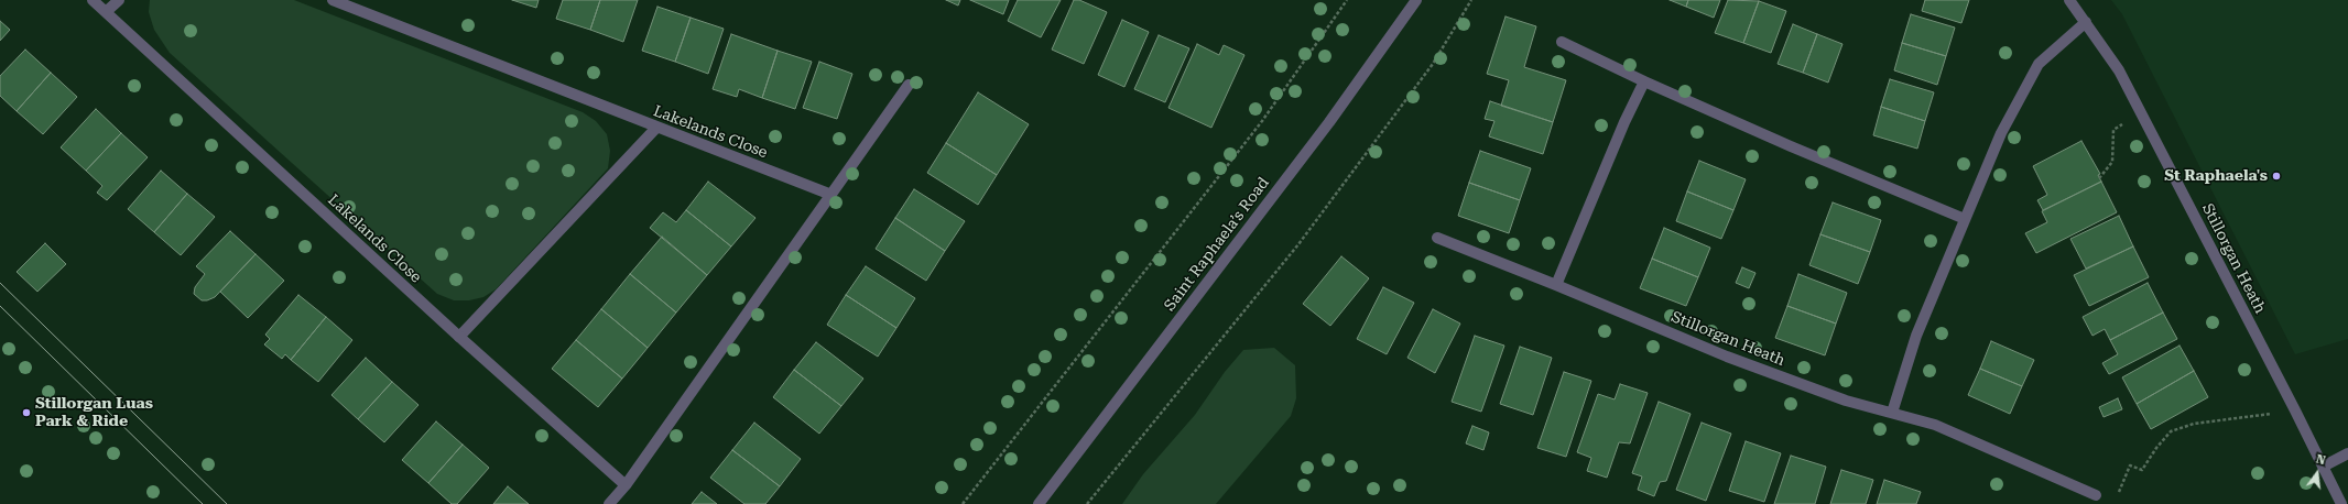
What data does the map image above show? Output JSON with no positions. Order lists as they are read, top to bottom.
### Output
{
  "streets": {
    "street": ["Lakelands Close", "Saint Raphaela’s Road", "Stillorgan Heath"]
  },
  "places": ["St Raphaela's", "Stillorgan Luas Park & Ride"],
  "north": "top"
}
